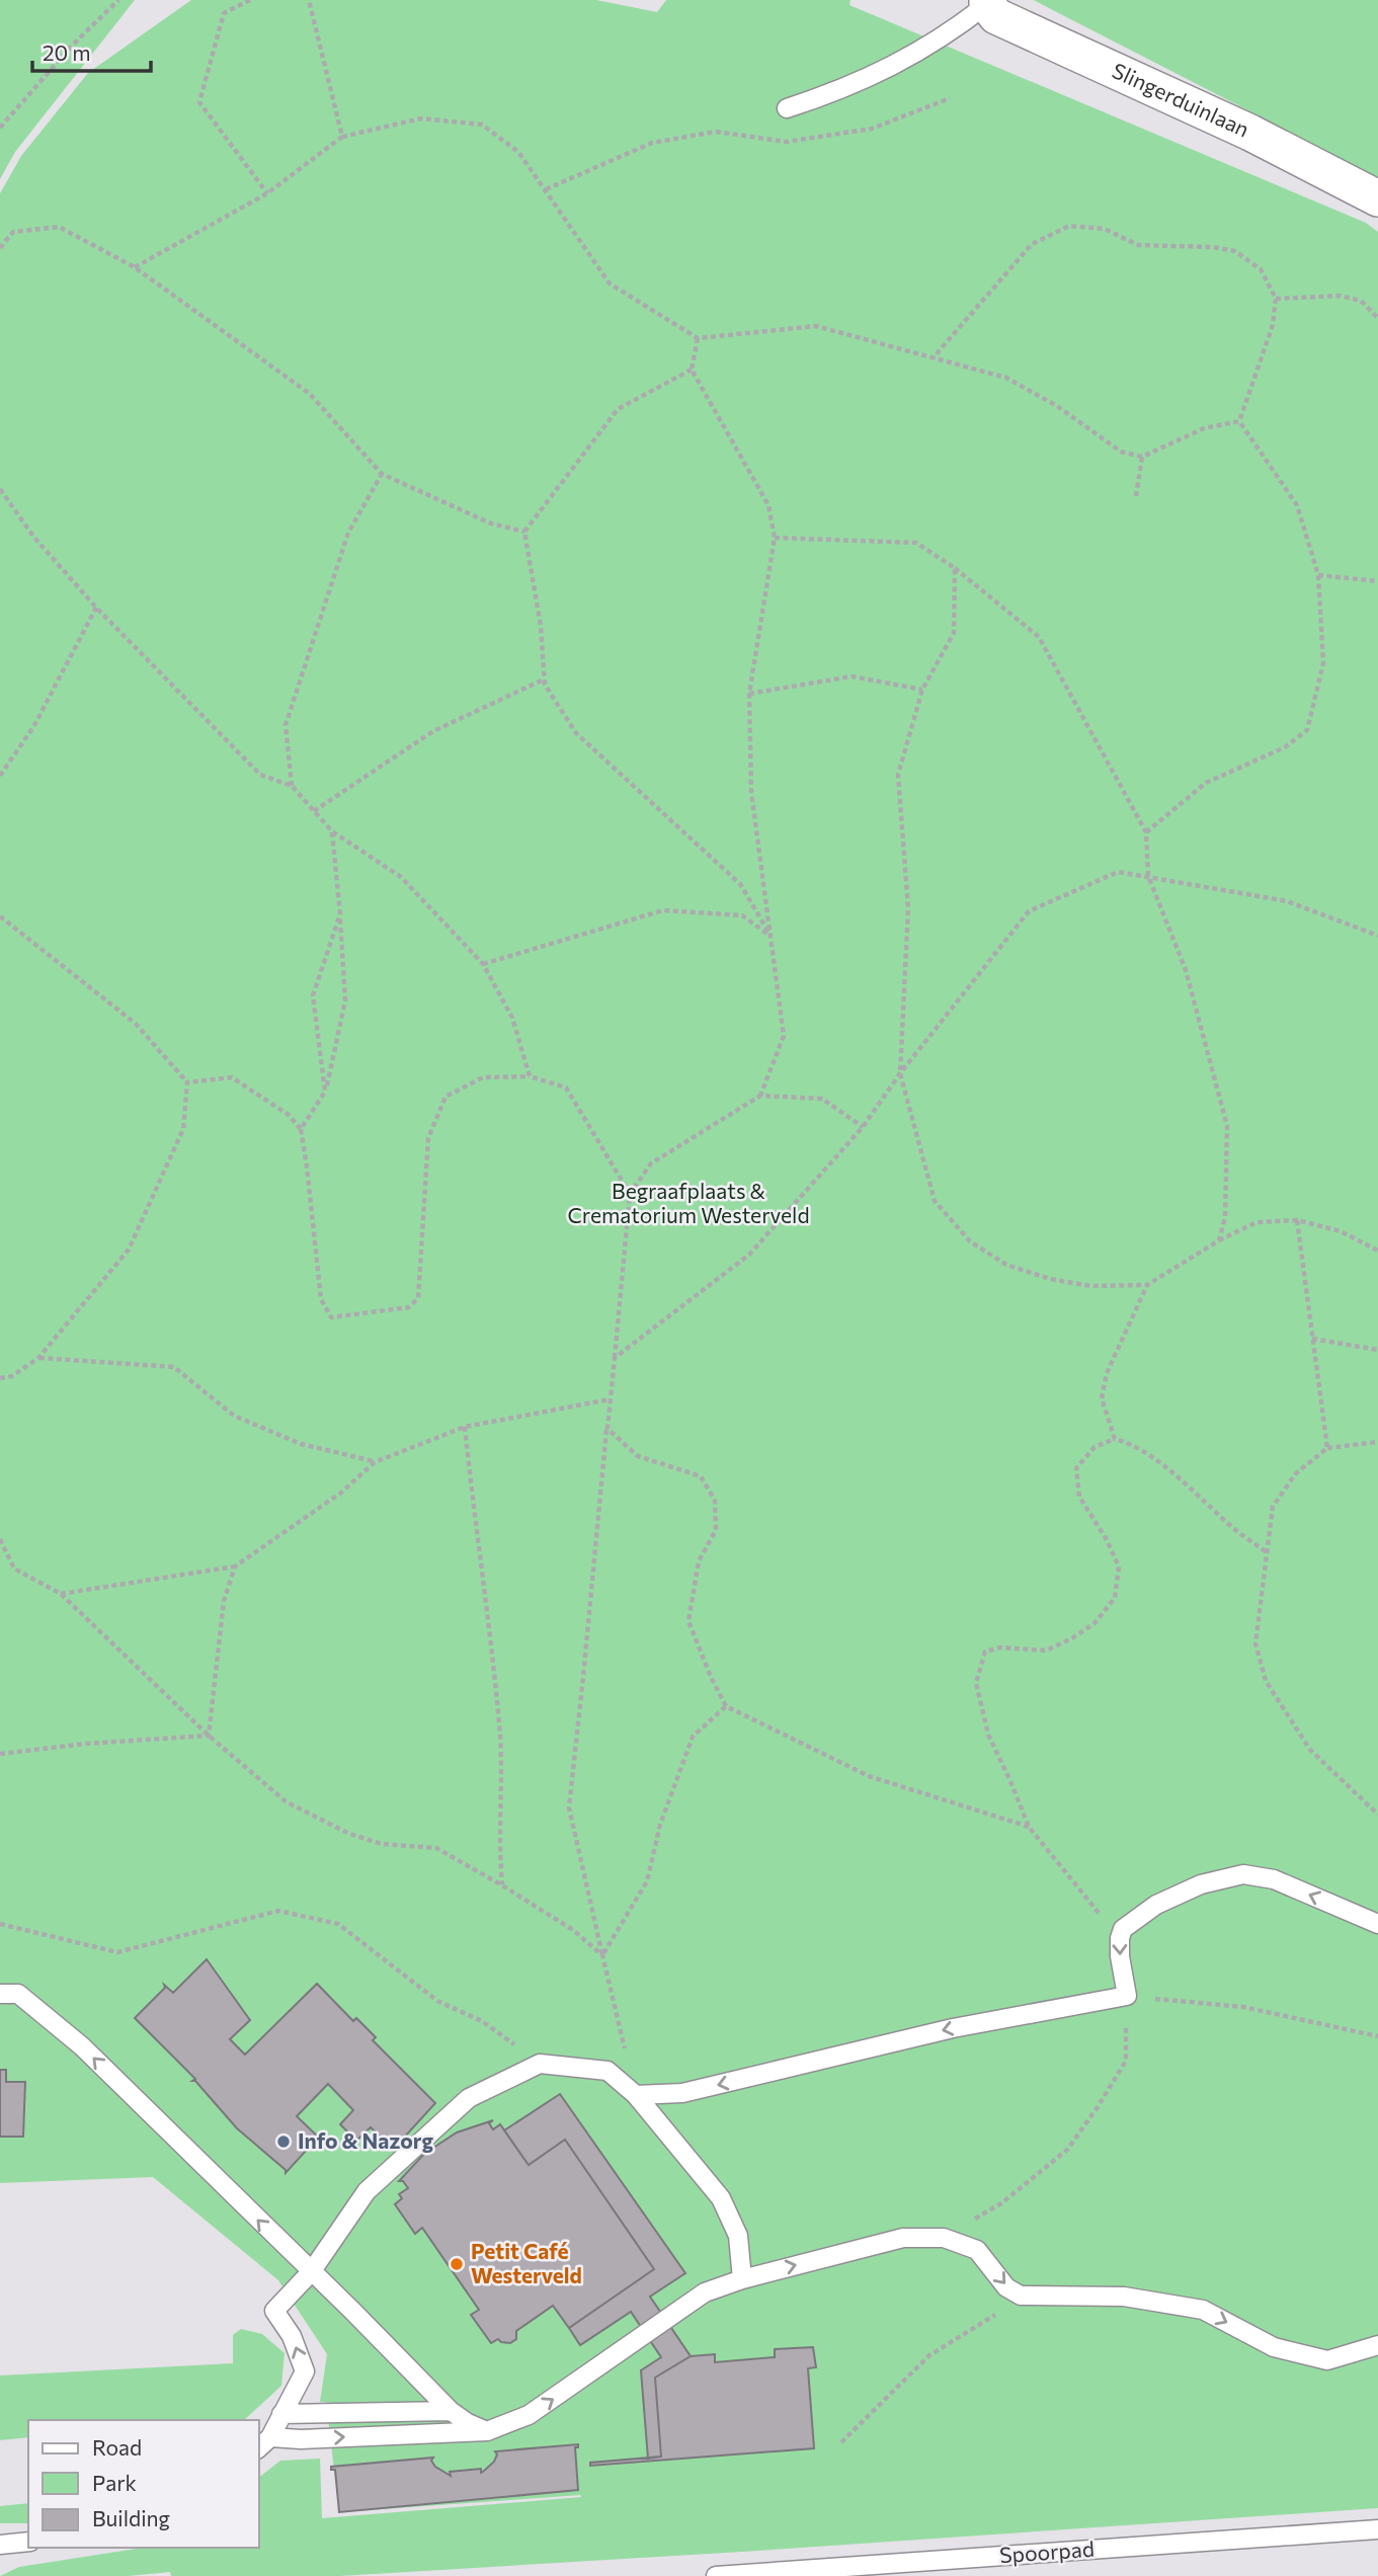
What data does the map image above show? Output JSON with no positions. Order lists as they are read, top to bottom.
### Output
{
  "streets": {
    "street": ["Slingerduinlaan"],
    "lane": ["Spoorpad"]
  },
  "parks": ["Begraafplaats & Crematorium Westerveld"],
  "places": ["Info & Nazorg", "Petit Café Westerveld"],
  "legend": ["Road", "Park", "Building"],
  "scale_bar": "20 m"
}
